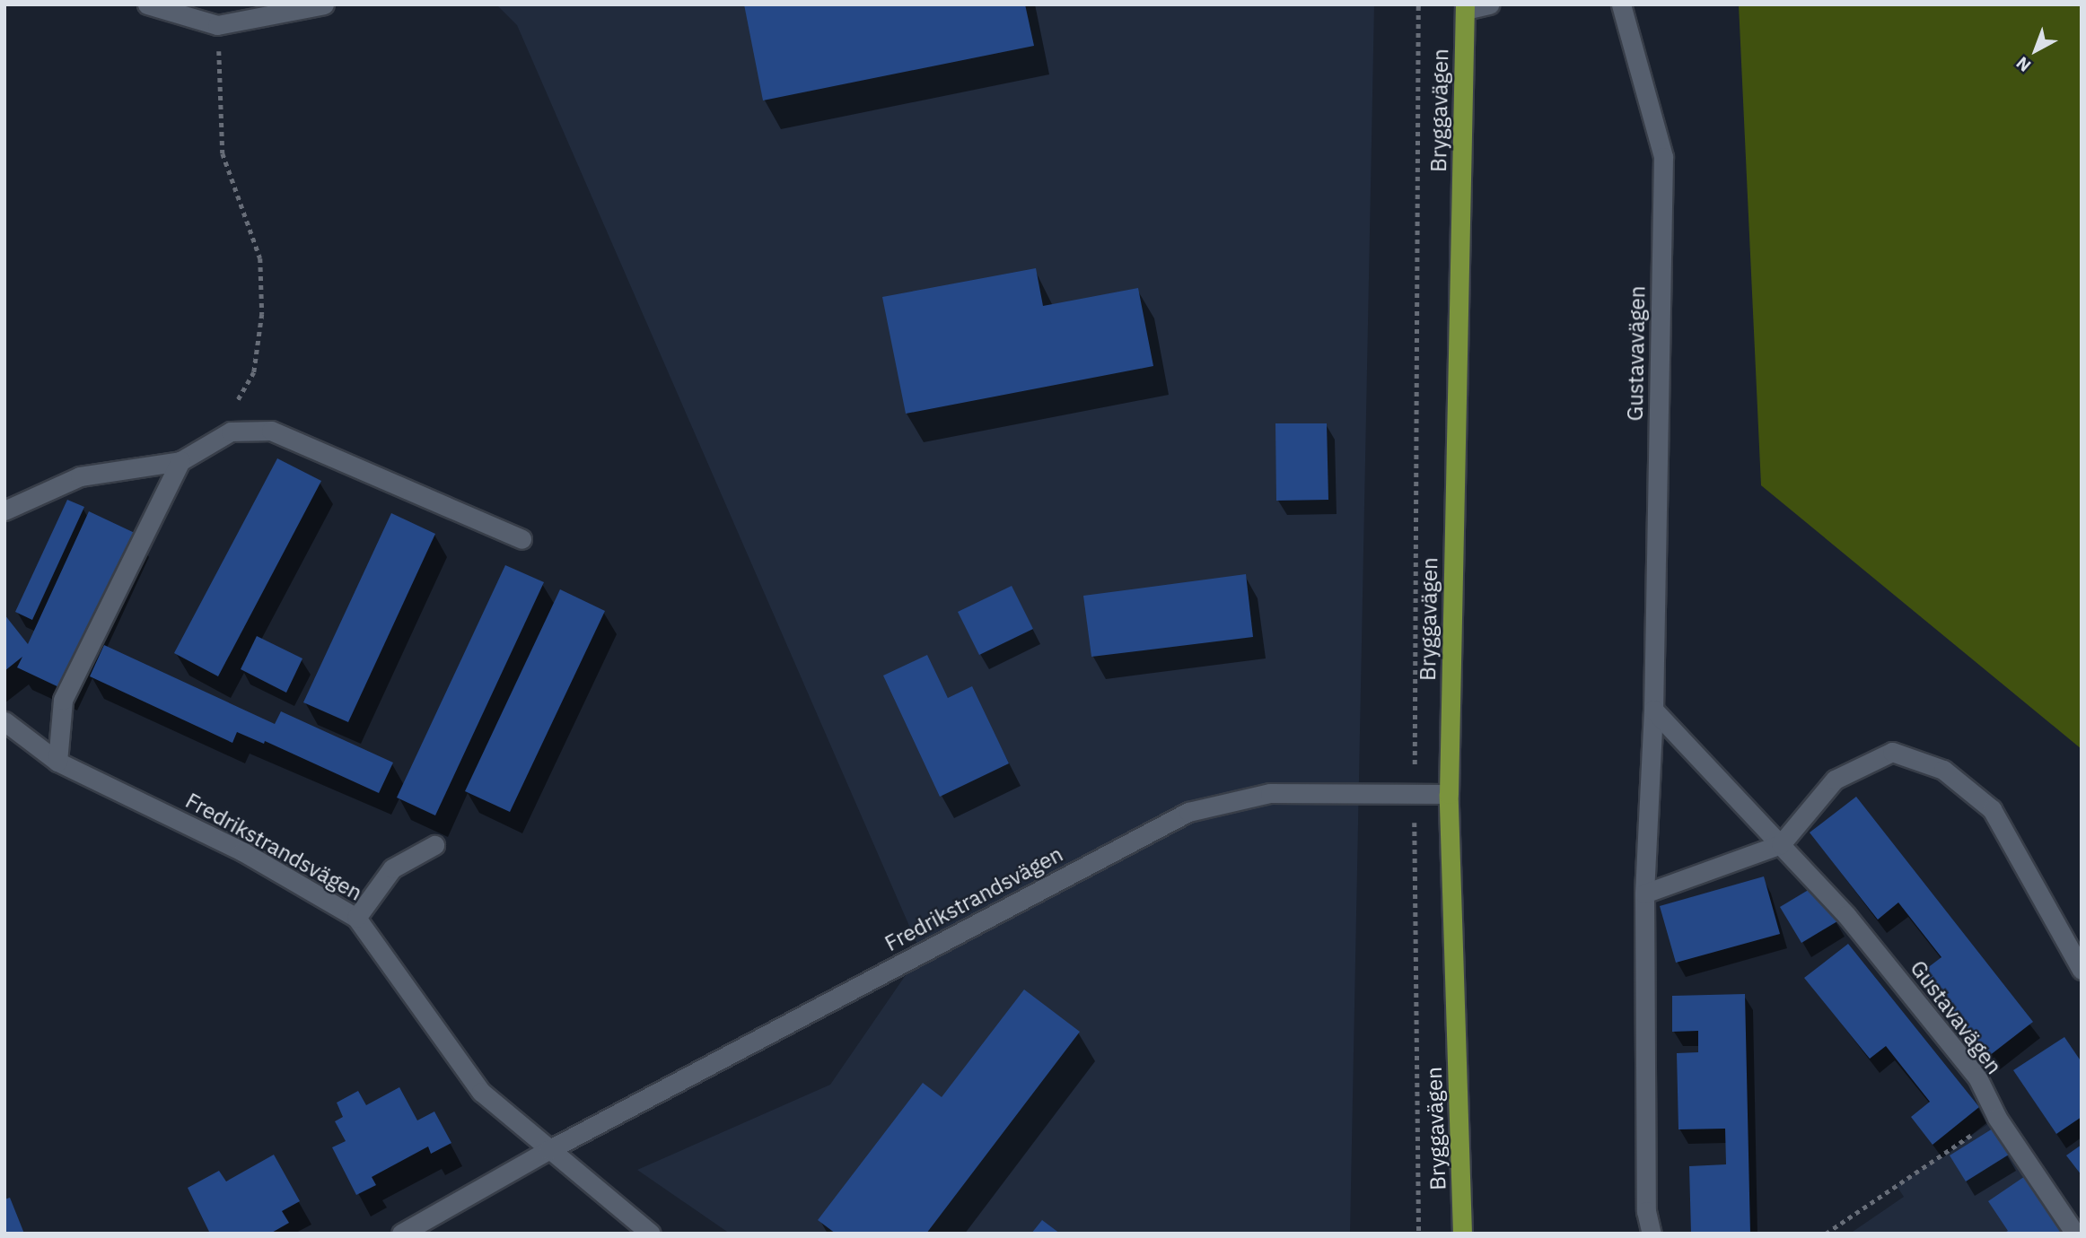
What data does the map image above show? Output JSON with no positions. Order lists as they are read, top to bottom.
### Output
{
  "streets": {
    "main road": ["Bryggavägen"],
    "street": ["Gustavavägen", "Fredrikstrandsvägen"]
  },
  "crossings": [
    ["Bryggavägen", "Fredrikstrandsvägen"]
  ],
  "north": "bottom left"
}
